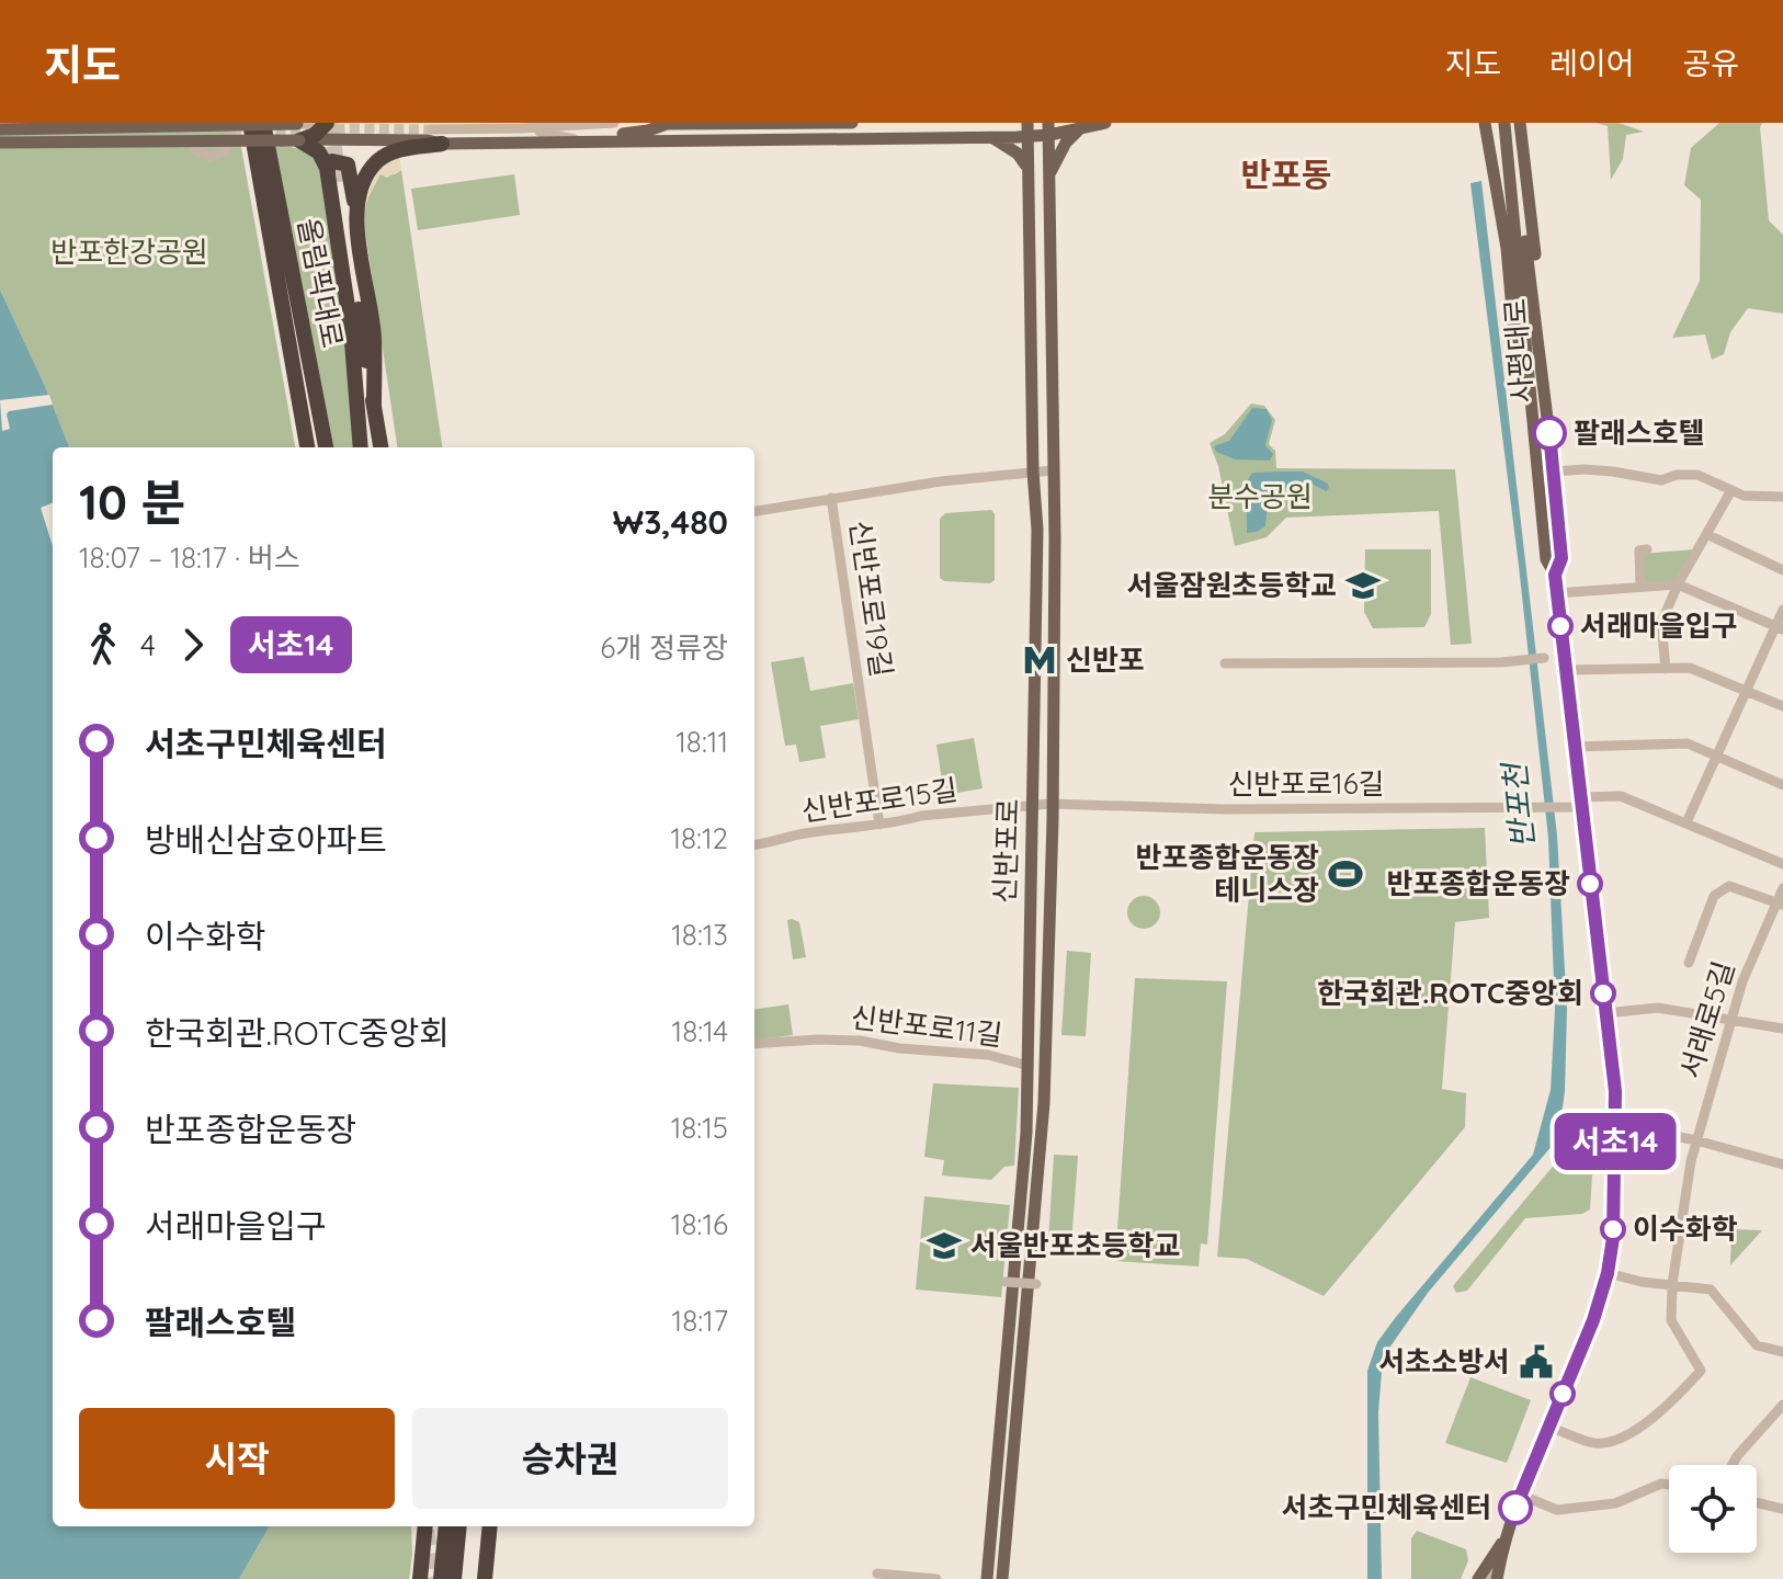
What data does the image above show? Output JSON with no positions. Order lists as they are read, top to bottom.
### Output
{
  "streets": {
    "highway": ["올림픽대로"],
    "main road": ["사평대로", "신반포로"],
    "street": [
      "신반포로19길",
      "신반포로16길",
      "신반포로15길",
      "서래로5길",
      "신반포로11길"
    ]
  },
  "crossings": [
    ["사평대로", "신반포로16길"],
    ["사평대로", "서래로5길"],
    ["신반포로19길", "신반포로15길"],
    ["신반포로19길", "신반포로"],
    ["신반포로16길", "신반포로15길"],
    ["신반포로16길", "신반포로"],
    ["신반포로15길", "신반포로"],
    ["신반포로", "신반포로11길"]
  ],
  "districts": ["반포동"],
  "water": ["반포천"],
  "parks": ["반포한강공원", "분수공원"],
  "places": {
    "other": [
      "팔래스호텔",
      "서래마을입구",
      "반포종합운동장",
      "한국회관.ROTC중앙회",
      "이수화학",
      "서초구민체육센터"
    ],
    "school or university": ["서울잠원초등학교", "서울반포초등학교"],
    "metro station": ["신반포"],
    "sports": ["반포종합운동장 테니스장"],
    "public building": ["서초소방서"]
  },
  "lines": ["bus line 서초14"],
  "page": {
    "header": "지도",
    "nav": ["지도", "레이어", "공유"],
    "on_map": "서초14",
    "heading": ["10 분", "18:07 – 18:17 · 버스", "₩3,480"],
    "legs": ["4", "서초14", "6개 정류장"],
    "list": [
      {
        "name": "서초구민체육센터",
        "value": "18:11"
      },
      {
        "name": "방배신삼호아파트",
        "value": "18:12"
      },
      {
        "name": "이수화학",
        "value": "18:13"
      },
      {
        "name": "한국회관.ROTC중앙회",
        "value": "18:14"
      },
      {
        "name": "반포종합운동장",
        "value": "18:15"
      },
      {
        "name": "서래마을입구",
        "value": "18:16"
      },
      {
        "name": "팔래스호텔",
        "value": "18:17"
      }
    ],
    "buttons": ["시작", "승차권"]
  }
}
